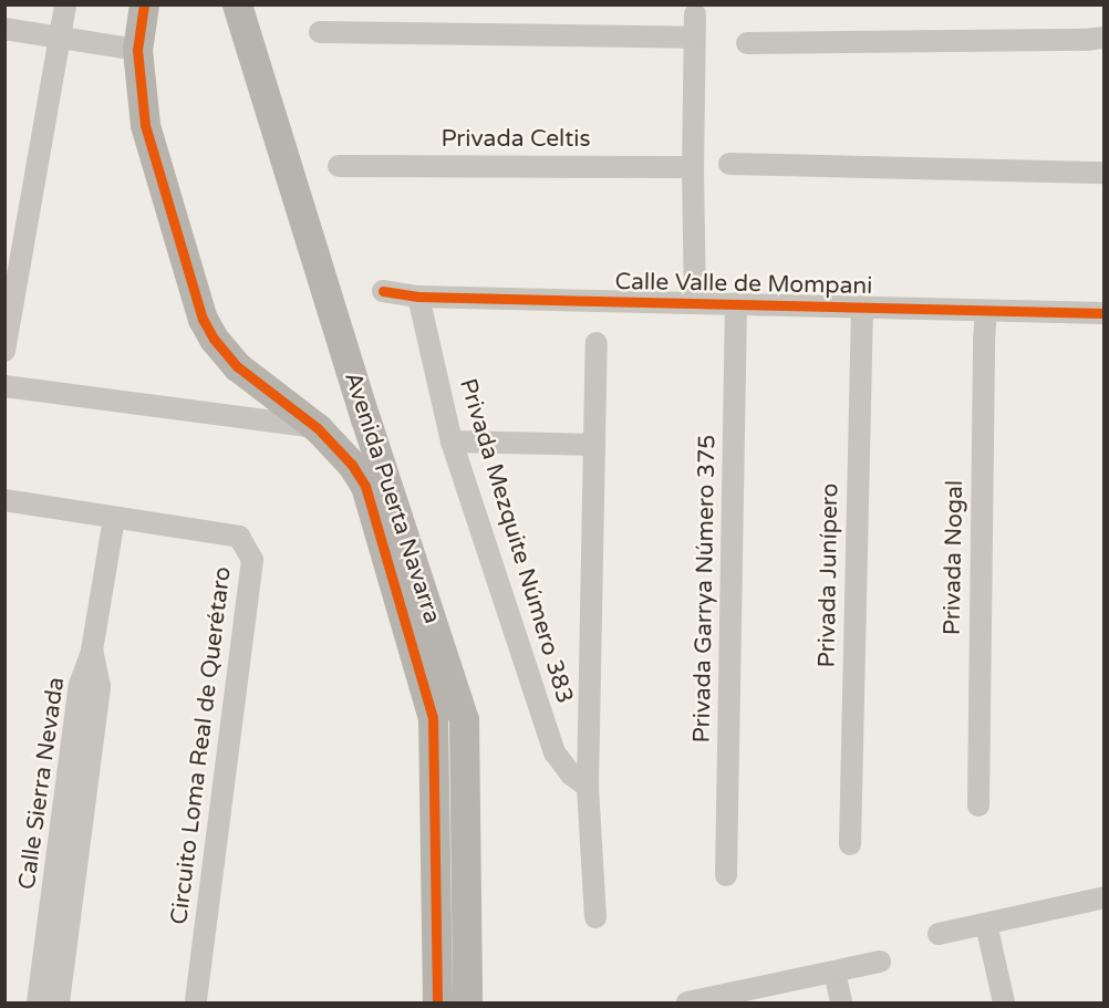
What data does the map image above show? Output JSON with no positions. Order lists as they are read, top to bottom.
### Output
{
  "streets": {
    "street": [
      "Privada Celtis",
      "Calle Valle de Mompani",
      "Avenida Puerta Navarra",
      "Privada Mezquite Número 383",
      "Privada Nogal",
      "Privada Junípero",
      "Privada Garrya Número 375",
      "Circuito Loma Real de Querétaro",
      "Calle Sierra Nevada"
    ]
  },
  "crossings": [
    ["Calle Valle de Mompani", "Privada Mezquite Número 383"],
    ["Calle Valle de Mompani", "Privada Nogal"],
    ["Calle Valle de Mompani", "Privada Junípero"],
    ["Calle Valle de Mompani", "Privada Garrya Número 375"],
    ["Circuito Loma Real de Querétaro", "Calle Sierra Nevada"]
  ]
}
